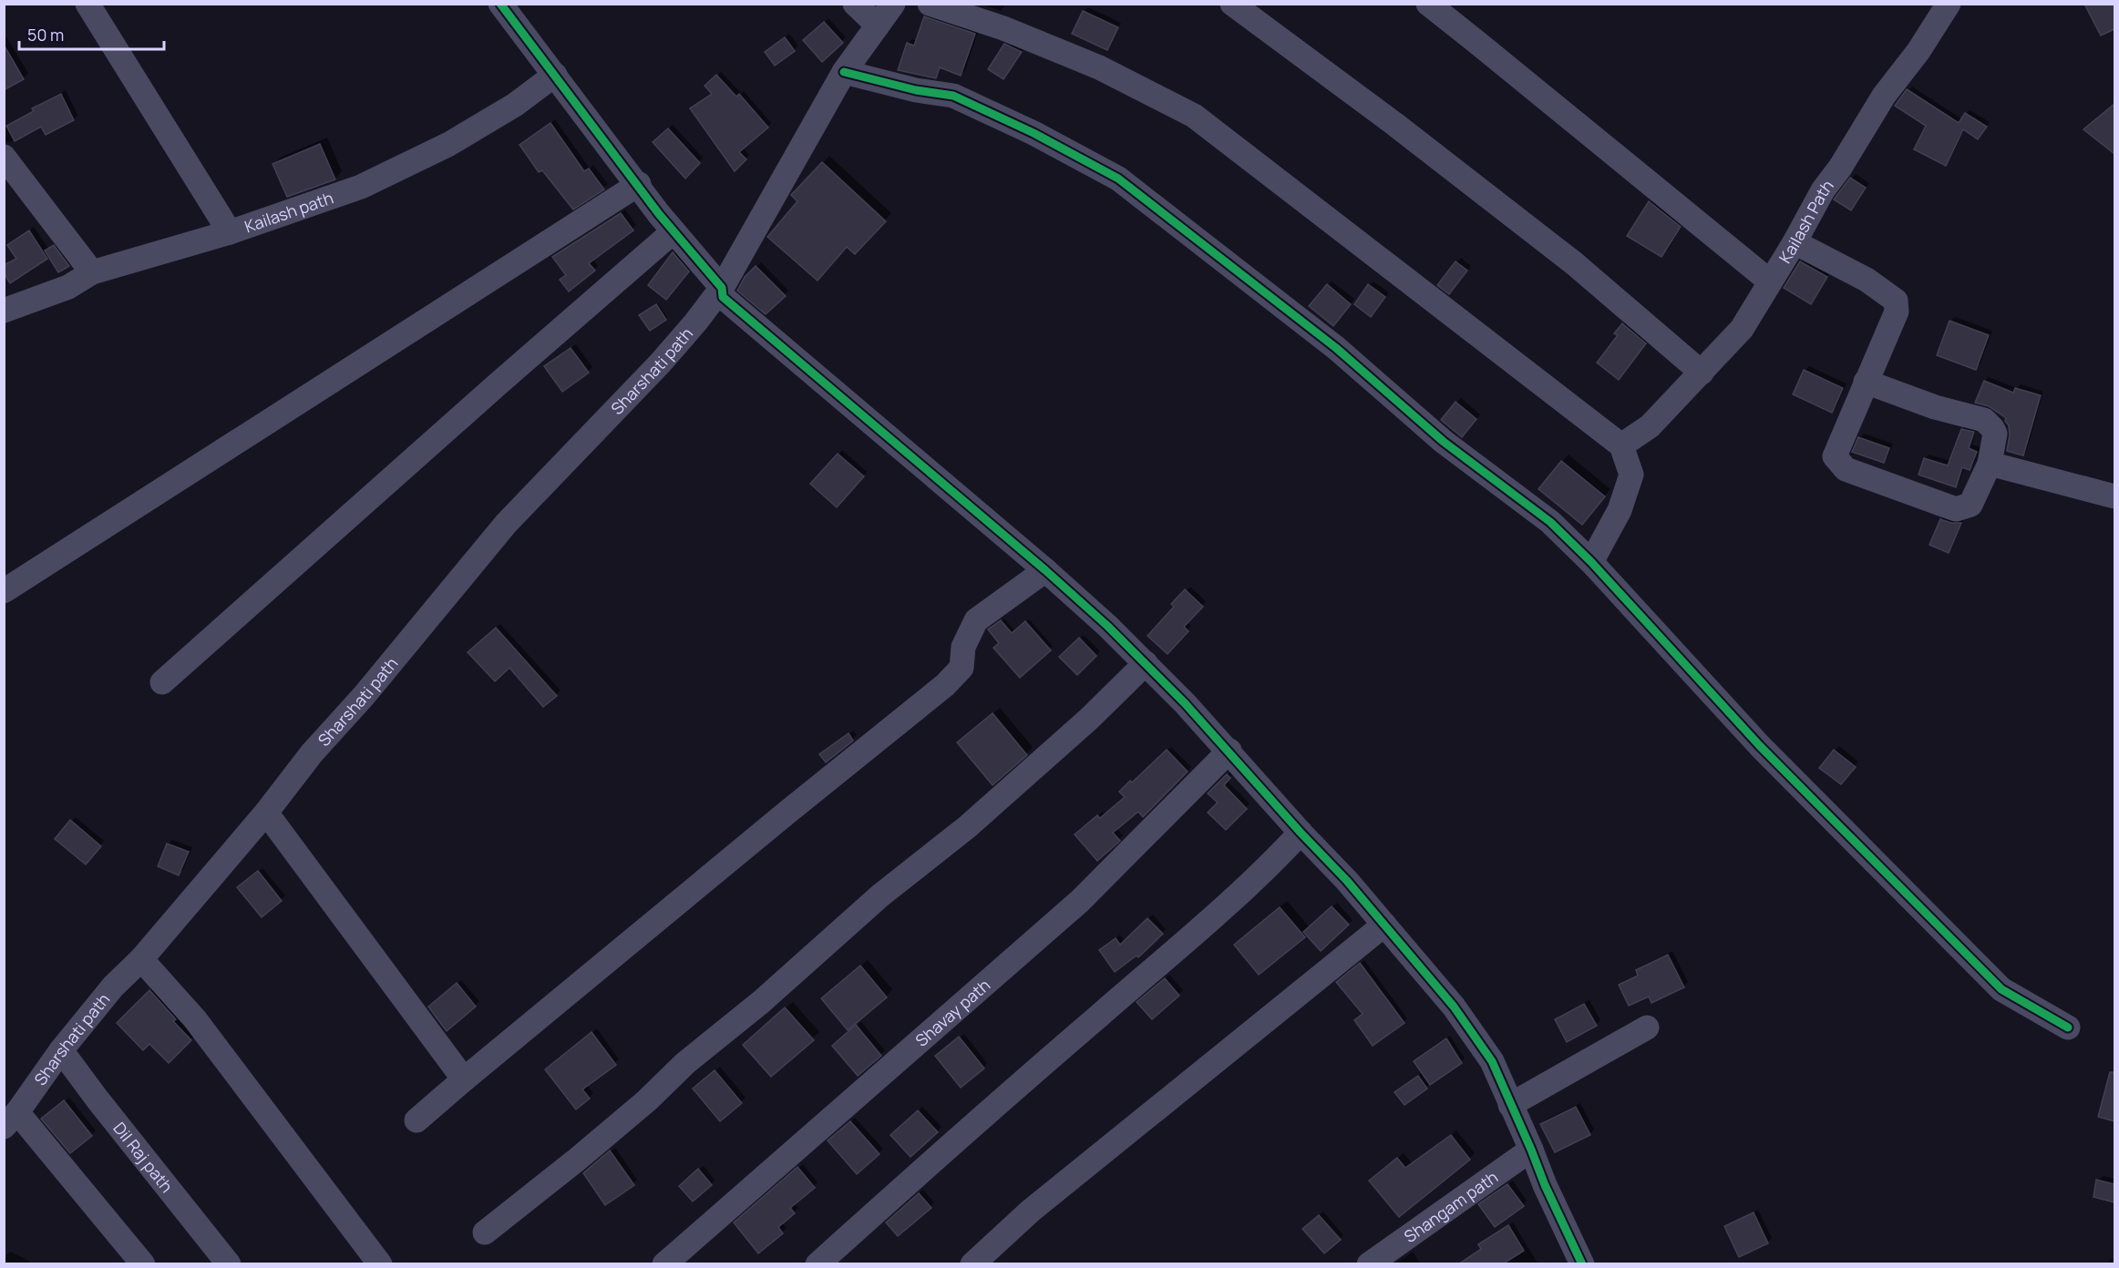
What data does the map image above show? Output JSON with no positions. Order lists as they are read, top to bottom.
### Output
{
  "streets": {
    "street": [
      "Kailash path",
      "Kailash Path",
      "Sharshati path",
      "Shavay path",
      "Dil Raj path",
      "Shangam path"
    ]
  },
  "crossings": [
    ["Sharshati path", "Dil Raj path"]
  ],
  "scale_bar": "50 m"
}
